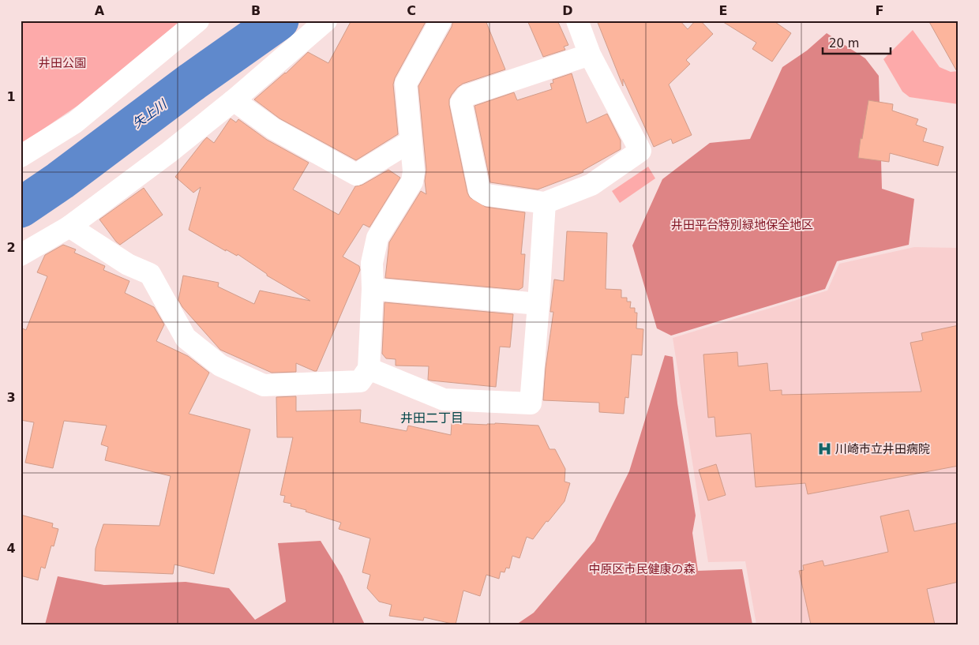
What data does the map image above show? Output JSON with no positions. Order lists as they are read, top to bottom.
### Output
{
  "districts": ["井田二丁目"],
  "water": ["矢上川"],
  "parks": ["井田公園", "井田平台特別緑地保全地区", "中原区市民健康の森"],
  "places": {
    "hospital": ["川崎市立井田病院"]
  },
  "scale_bar": "20 m",
  "grid": {
    "columns": [
      "A",
      "B",
      "C",
      "D",
      "E",
      "F"
    ],
    "rows": [
      "1",
      "2",
      "3",
      "4"
    ]
  }
}
